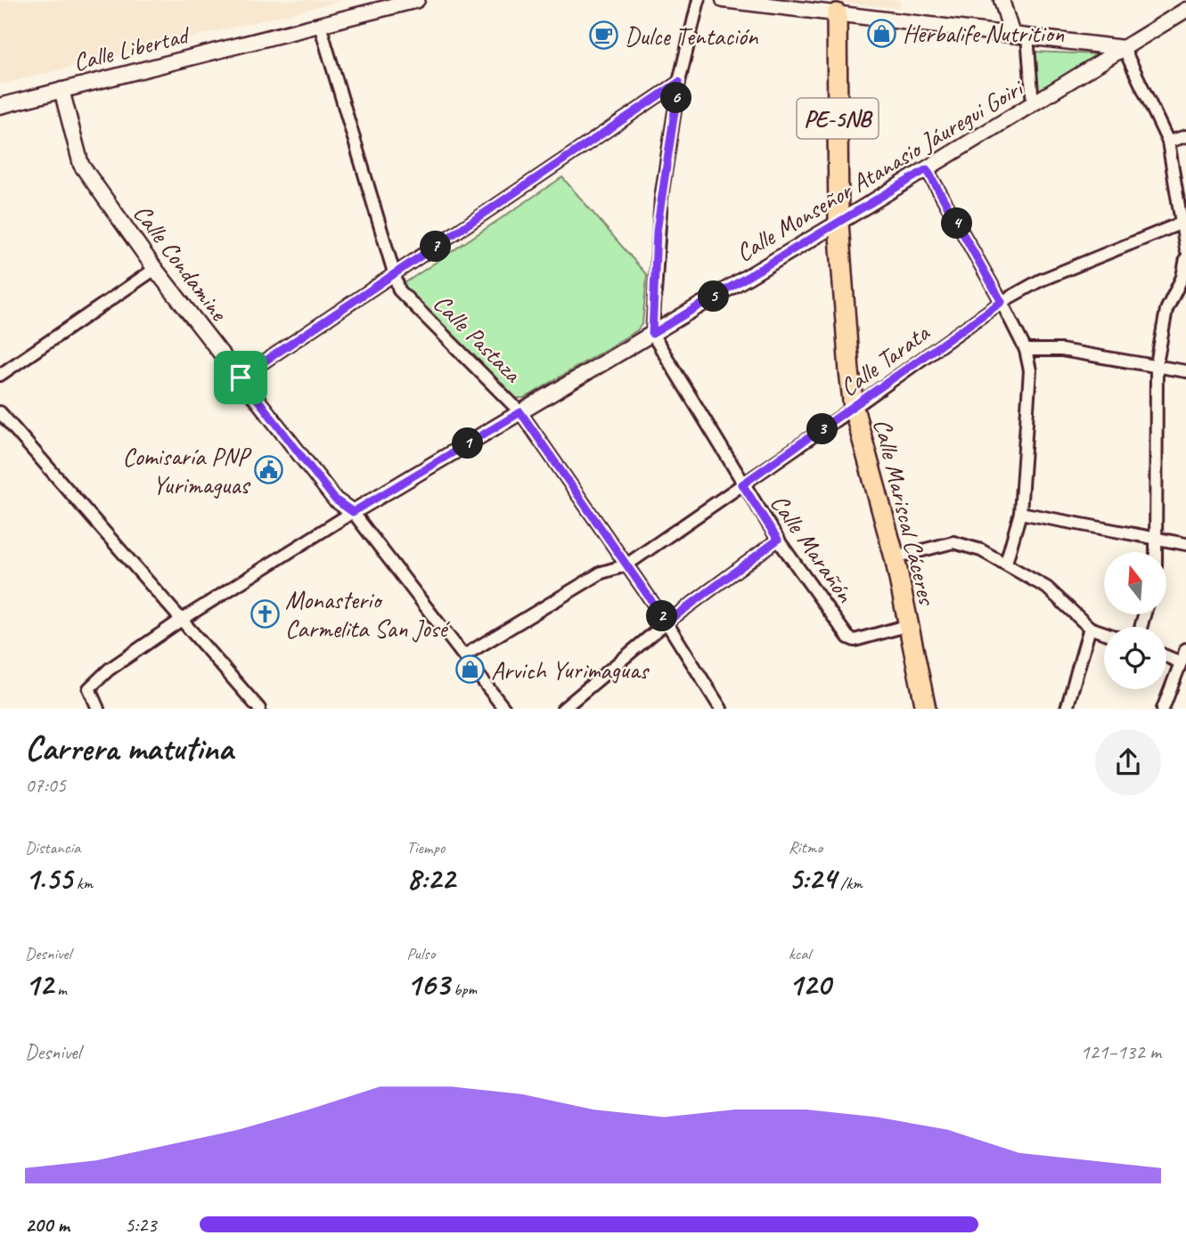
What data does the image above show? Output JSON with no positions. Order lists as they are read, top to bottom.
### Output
{
  "streets": {
    "highway": ["PE-5NB", "Calle Mariscal Cáceres"],
    "street": [
      "Calle Libertad",
      "Calle Monseñor Atanasio Jáuregui Goiri",
      "Calle Condamine",
      "Calle Pastaza",
      "Calle Tarata",
      "Calle Marañón"
    ]
  },
  "crossings": [
    ["Calle Libertad", "Calle Condamine"],
    ["Calle Libertad", "Calle Pastaza"],
    ["PE-5NB", "Calle Monseñor Atanasio Jáuregui Goiri"],
    ["PE-5NB", "Calle Mariscal Cáceres"],
    ["PE-5NB", "Calle Marañón"],
    ["Calle Monseñor Atanasio Jáuregui Goiri", "Calle Condamine"],
    ["Calle Monseñor Atanasio Jáuregui Goiri", "Calle Pastaza"],
    ["Calle Monseñor Atanasio Jáuregui Goiri", "Calle Mariscal Cáceres"],
    ["Calle Monseñor Atanasio Jáuregui Goiri", "Calle Marañón"],
    ["Calle Condamine", "Calle Tarata"],
    ["Calle Pastaza", "Calle Tarata"],
    ["Calle Tarata", "Calle Mariscal Cáceres"],
    ["Calle Tarata", "Calle Marañón"],
    ["Calle Mariscal Cáceres", "Calle Marañón"]
  ],
  "places": {
    "shop": ["Herbalife Nutrition", "Arvich Yurimaguas"],
    "cafe": ["Dulce Tentación"],
    "public building": ["Comisaría PNP Yurimaguas"],
    "church": ["Monasterio Carmelita San José"]
  },
  "north": "top",
  "page": {
    "pins": [
      "6",
      "4",
      "7",
      "5",
      "3",
      "1",
      "2"
    ],
    "heading": ["Carrera matutina", "07:05"],
    "stats": [
      ["Distancia", "1.55 km"],
      ["Tiempo", "8:22"],
      ["Ritmo", "5:24 /km"],
      ["Desnivel", "12 m"],
      ["Pulso", "163 bpm"],
      ["kcal", "120"]
    ],
    "chart": ["Desnivel", "121–132 m"],
    "list": [
      {
        "name": "200 m",
        "note": "5:23"
      }
    ]
  }
}
